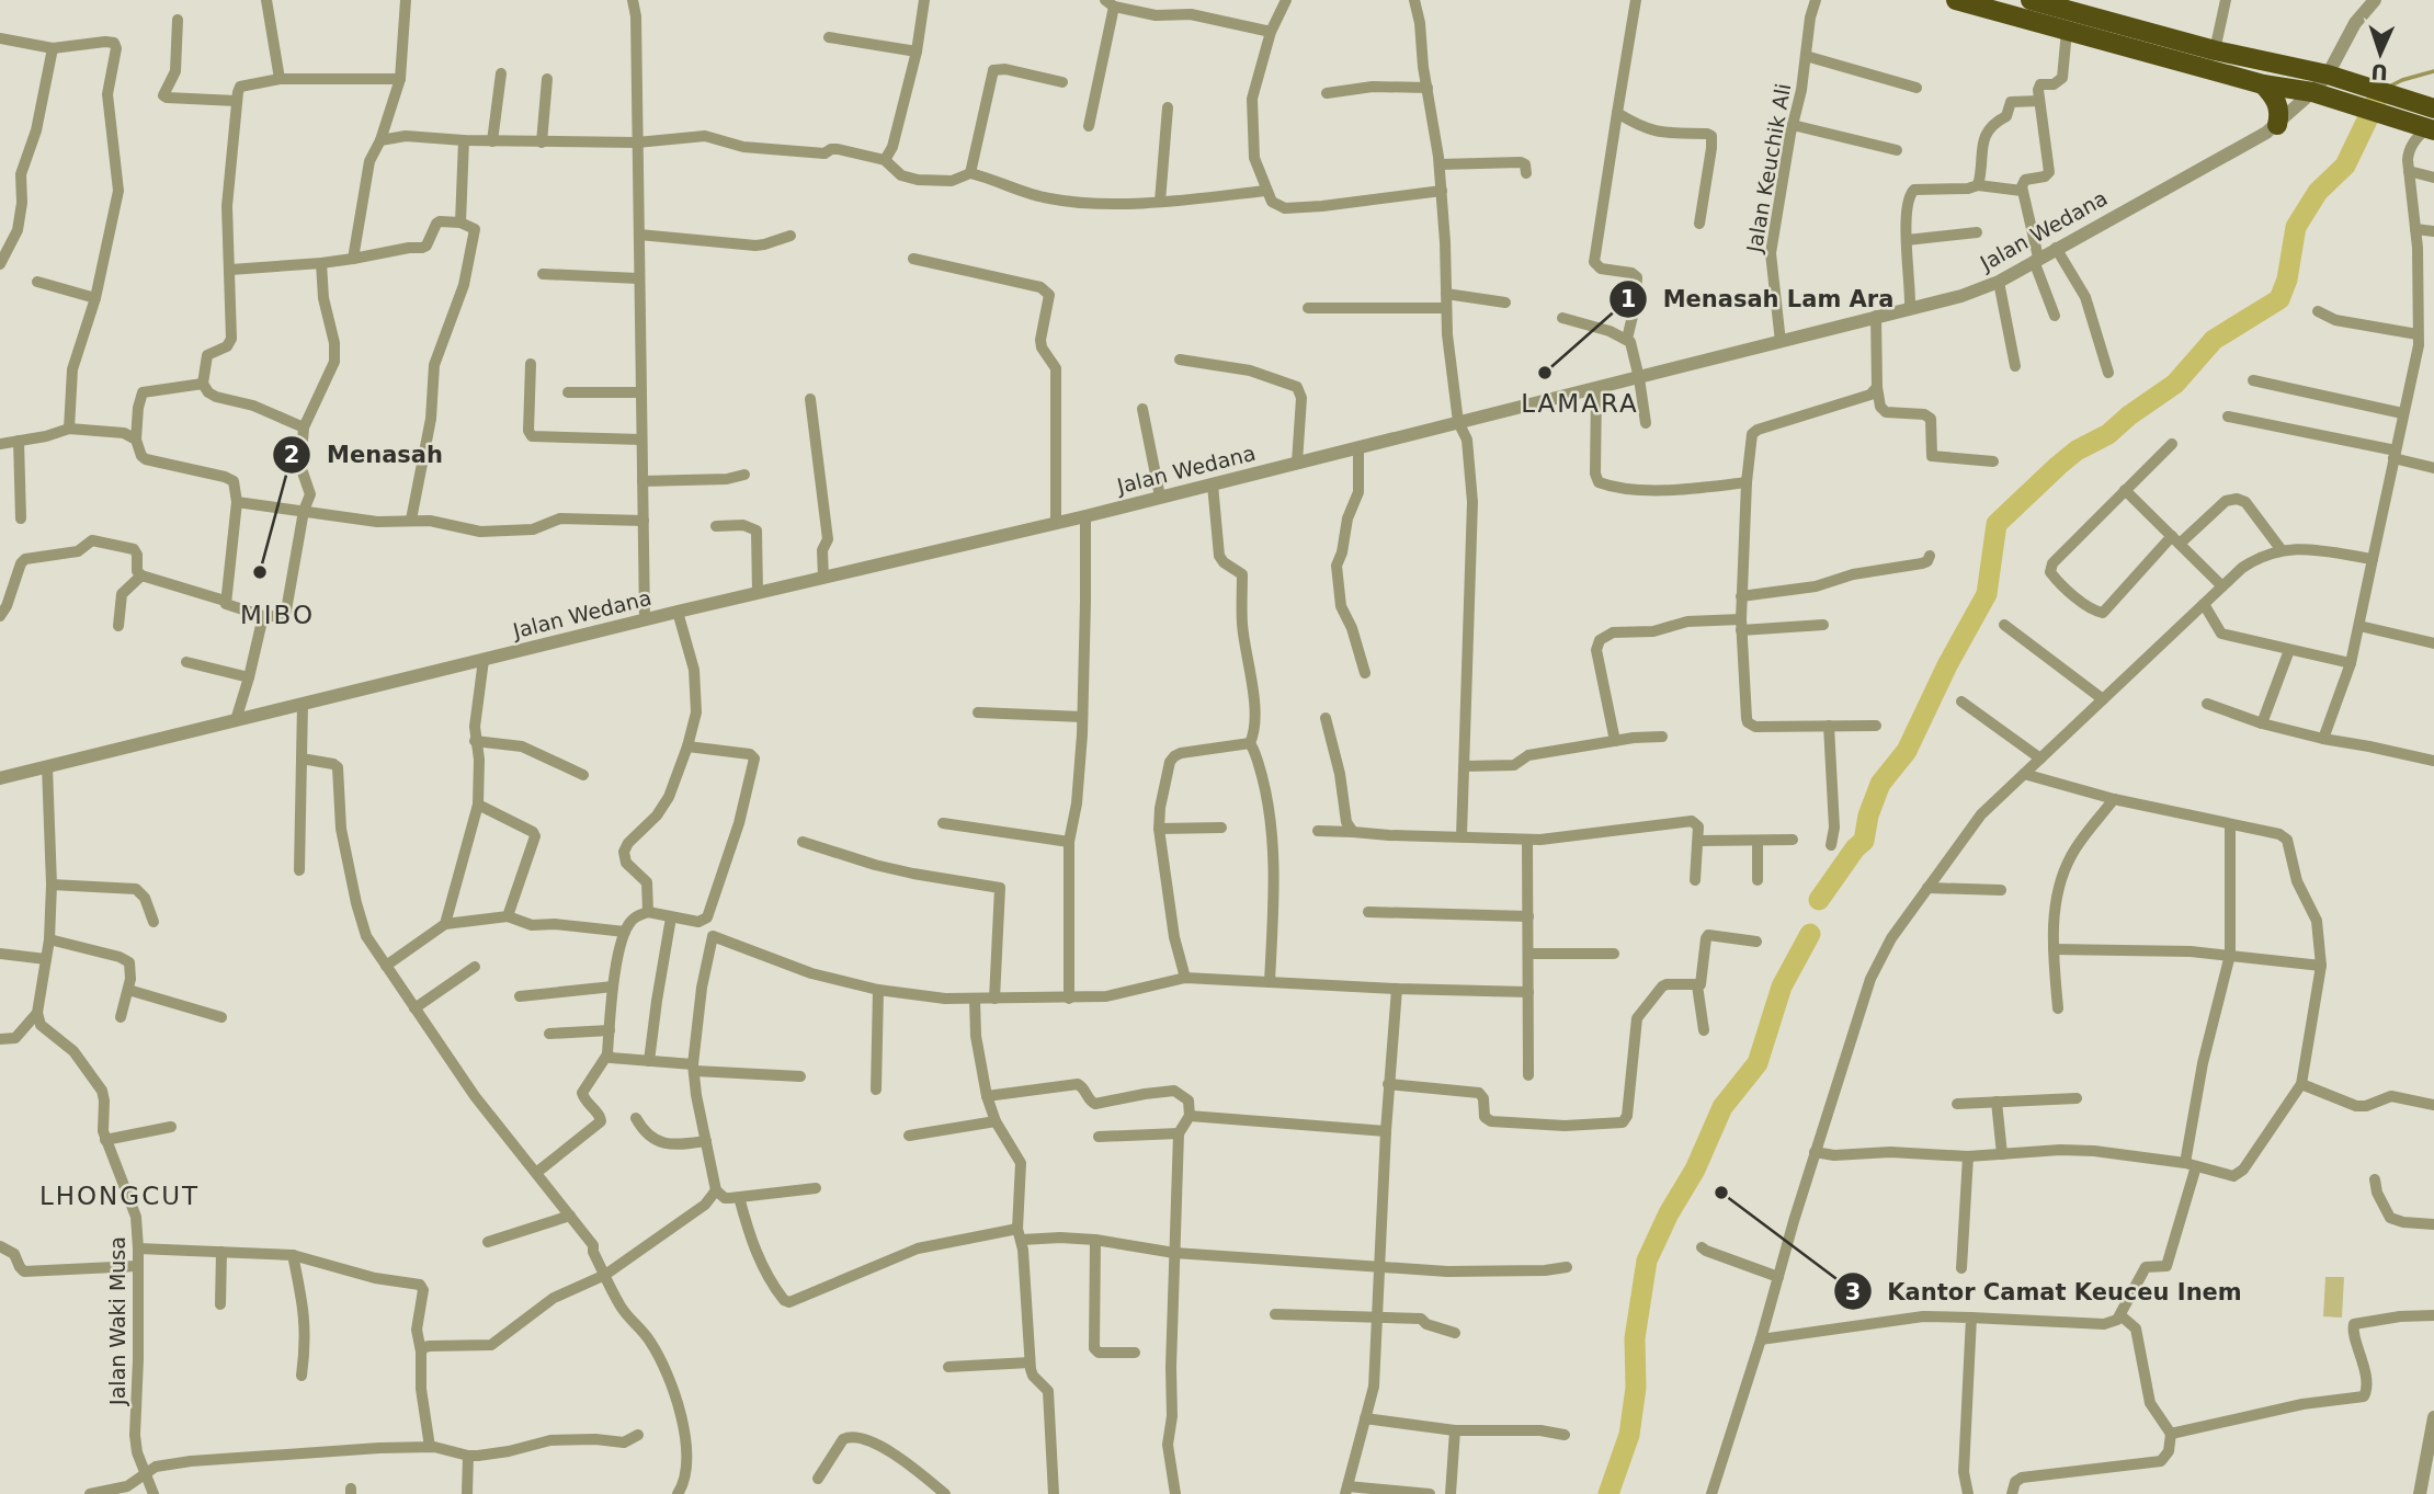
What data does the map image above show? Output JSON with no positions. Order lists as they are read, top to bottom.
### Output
{
  "streets": {
    "street": ["Jalan Keuchik Ali", "Jalan Wedana", "Jalan Waki Musa"]
  },
  "crossings": [
    ["Jalan Keuchik Ali", "Jalan Wedana"]
  ],
  "districts": ["LAMARA", "MIBO", "LHONGCUT"],
  "places": ["Menasah Lam Ara", "Menasah", "Kantor Camat Keuceu Inem"],
  "north": "bottom"
}
